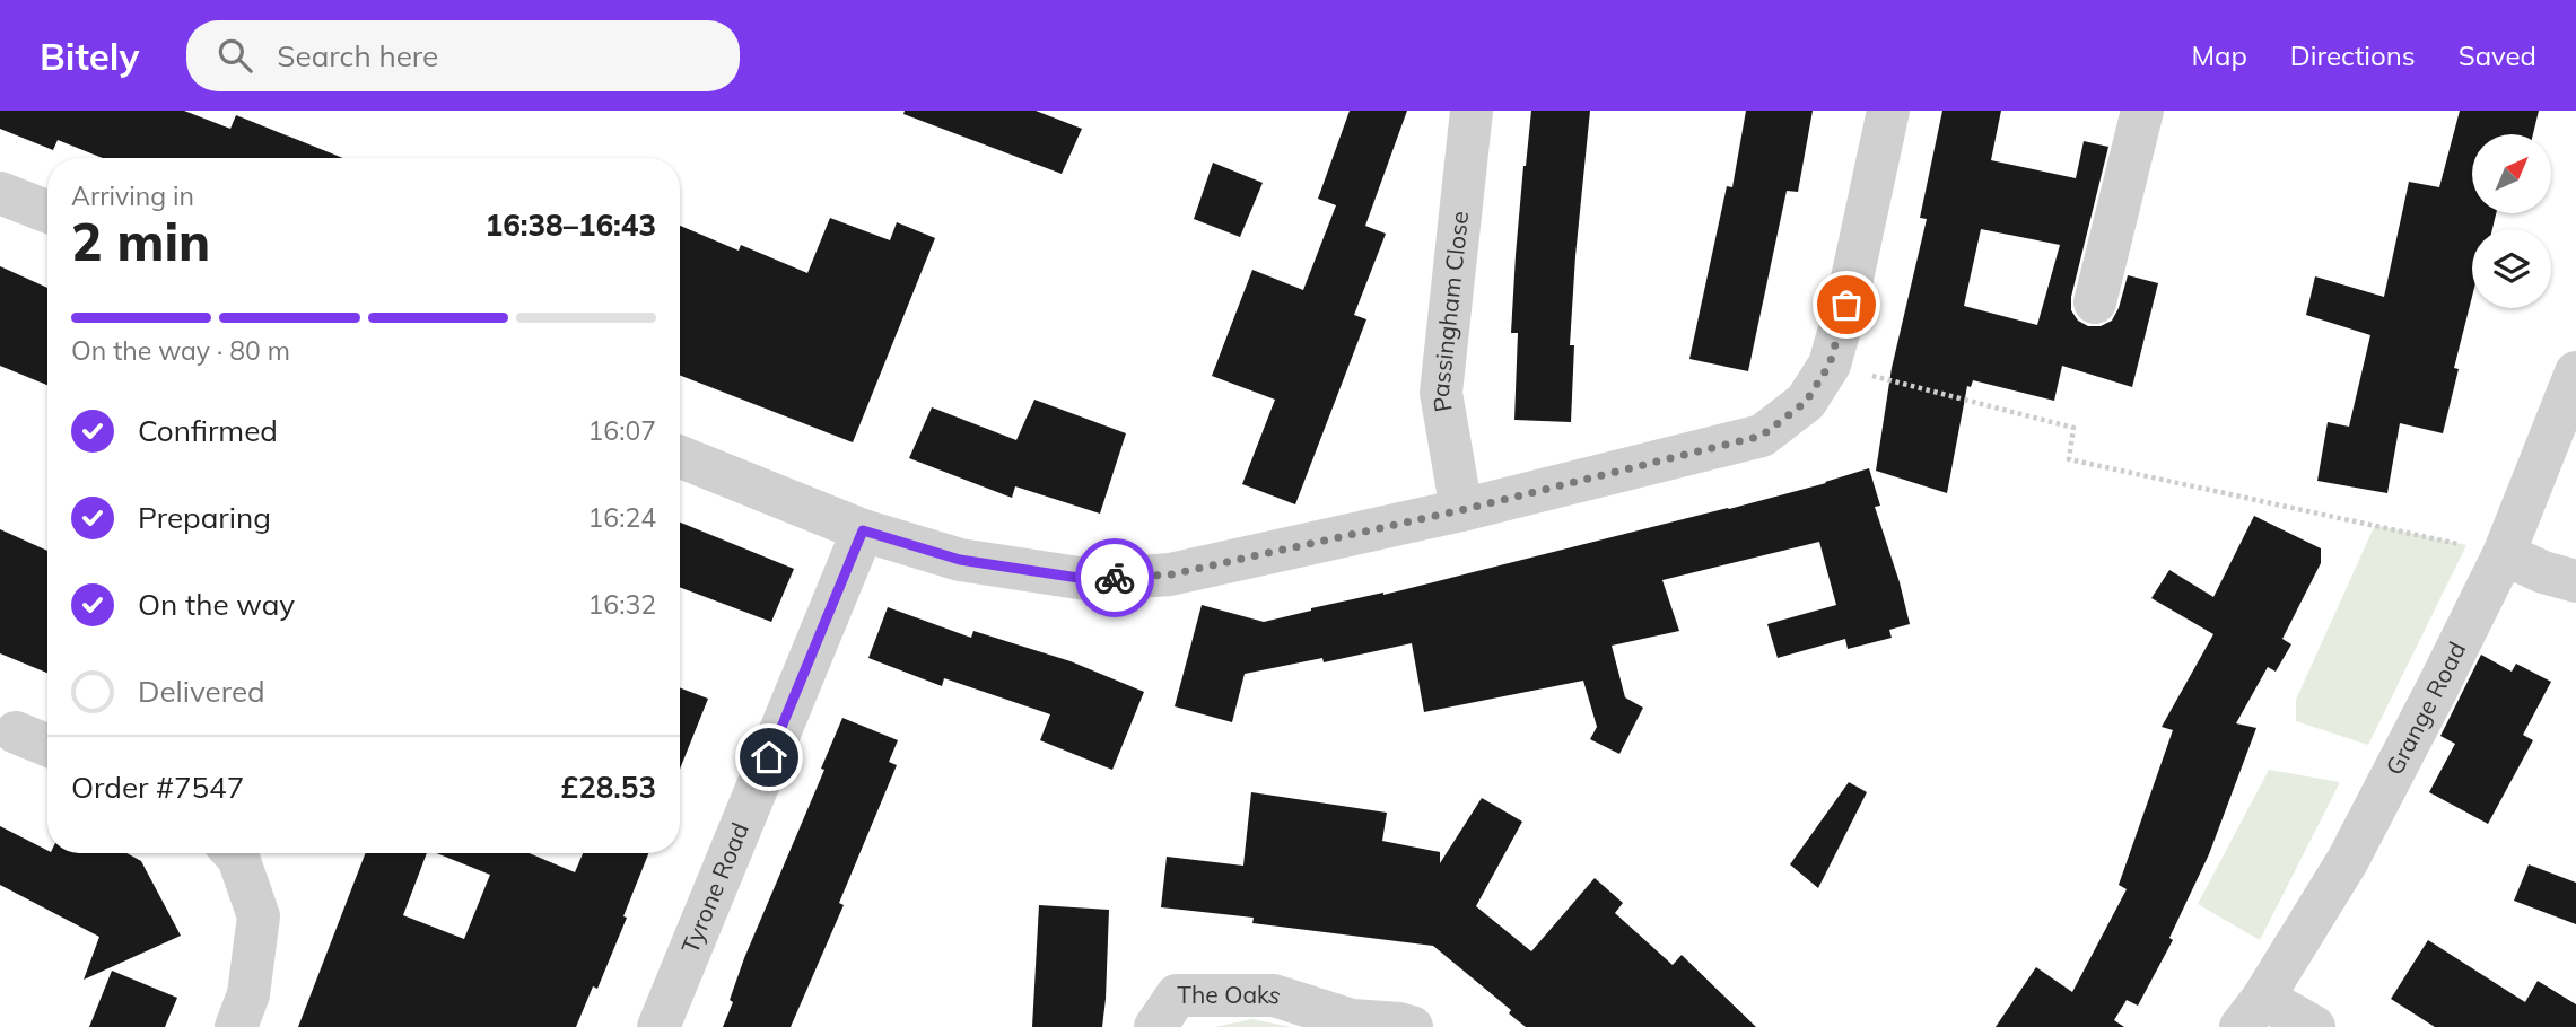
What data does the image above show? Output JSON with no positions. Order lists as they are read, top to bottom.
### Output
{
  "streets": {
    "street": [
      "Passingham Close",
      "Grange Road",
      "Tyrone Road",
      "The Oaks"
    ]
  },
  "north": "top right",
  "page": {
    "header": "Bitely",
    "search": "Search here",
    "nav": ["Map", "Directions", "Saved"],
    "heading": ["2 min", "Arriving in", "16:38–16:43"],
    "panel": ["Order #7547", "£28.53"],
    "bar": "On the way · 80 m",
    "list": [
      ["Confirmed", "16:07"],
      ["Preparing", "16:24"],
      ["On the way", "16:32"],
      "Delivered"
    ]
  }
}
